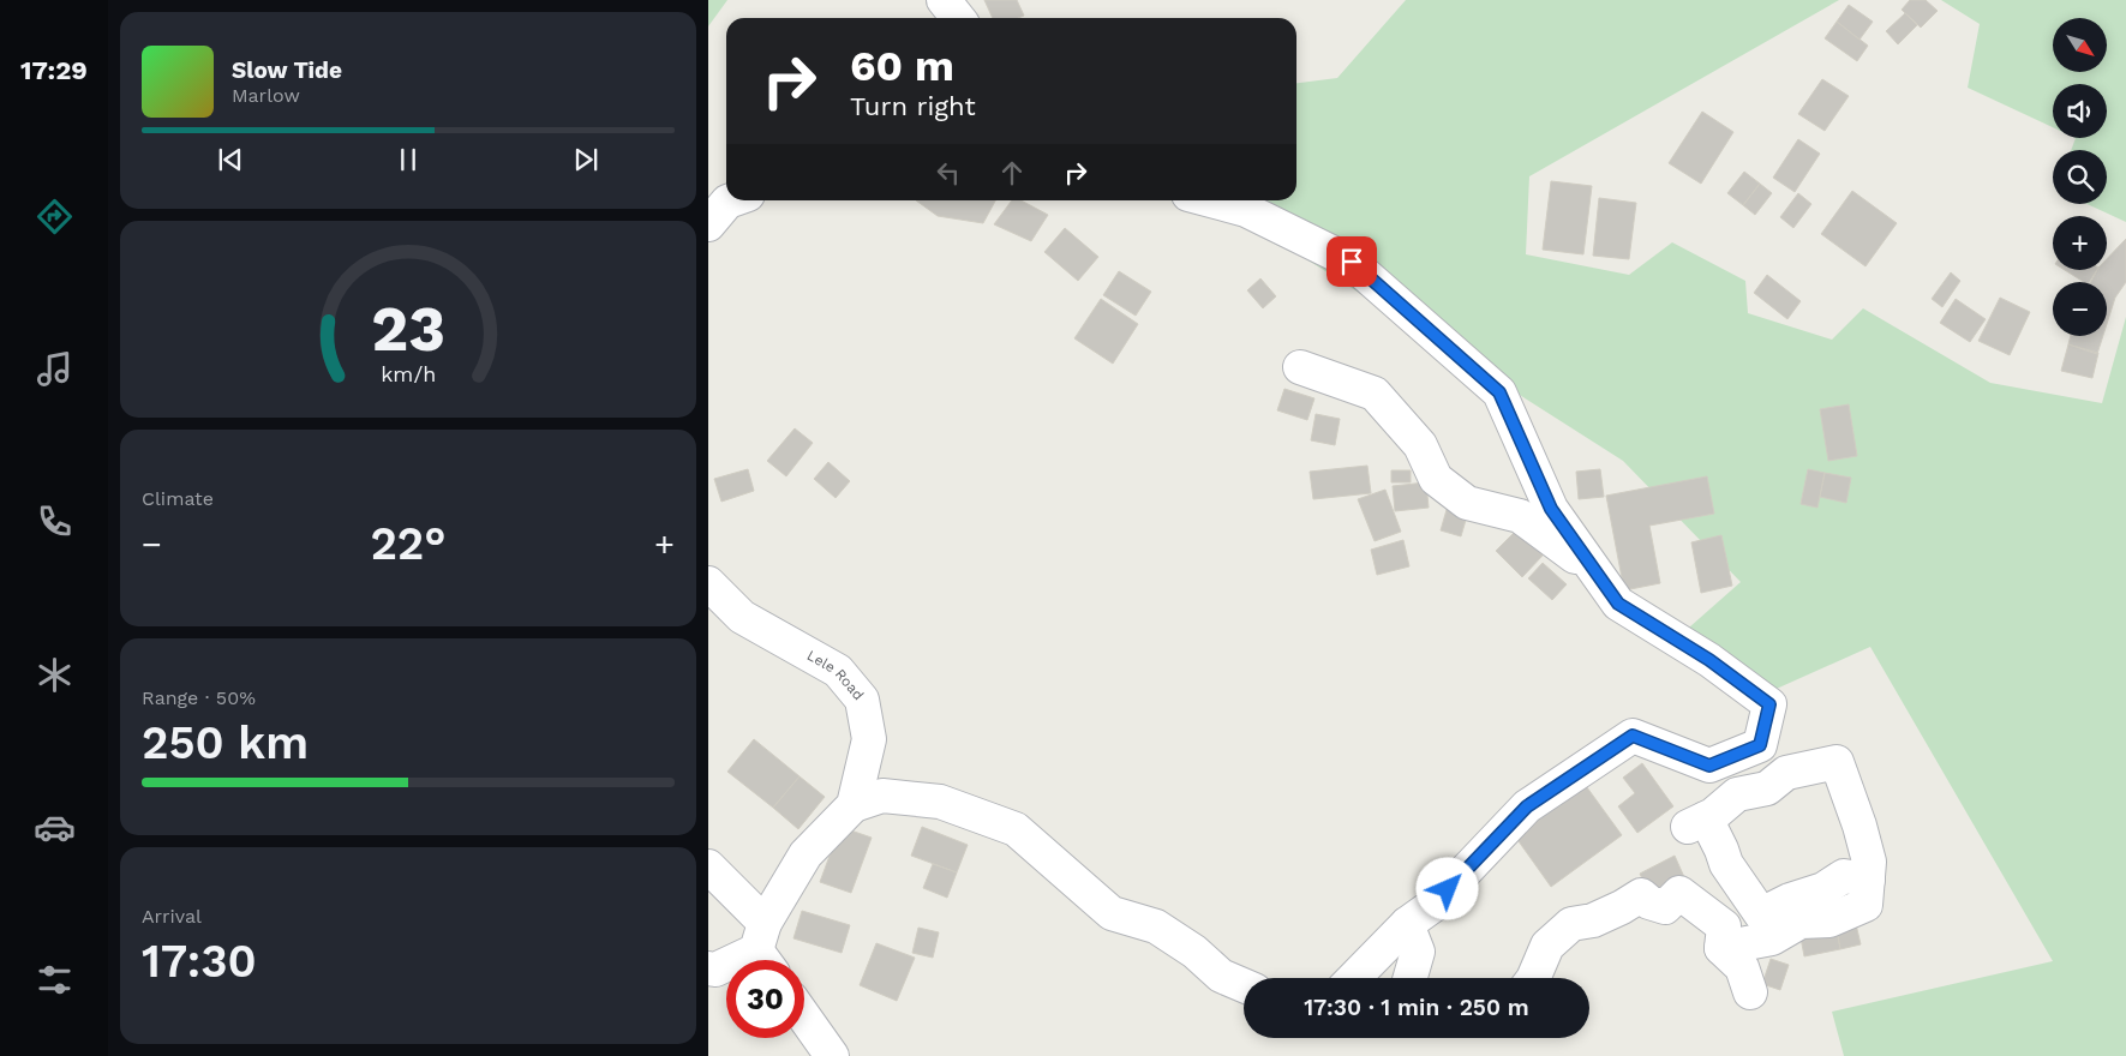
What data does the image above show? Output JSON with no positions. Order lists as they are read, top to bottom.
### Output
{
  "streets": {
    "street": ["Lele Road"]
  },
  "north": "bottom right",
  "page": {
    "tabs": "17:29",
    "map_buttons": ["+", "−"],
    "turn": ["60 m", "Turn right"],
    "song": ["Slow Tide", "Marlow"],
    "tile": [
      "Climate",
      ["Range · 50%", "250 km"],
      ["Arrival", "17:30"]
    ],
    "heat": ["−", "22°", "+"],
    "limit": "30",
    "trip": "17:30 · 1 min · 250 m",
    "gauge": ["23", "km/h"]
  }
}
